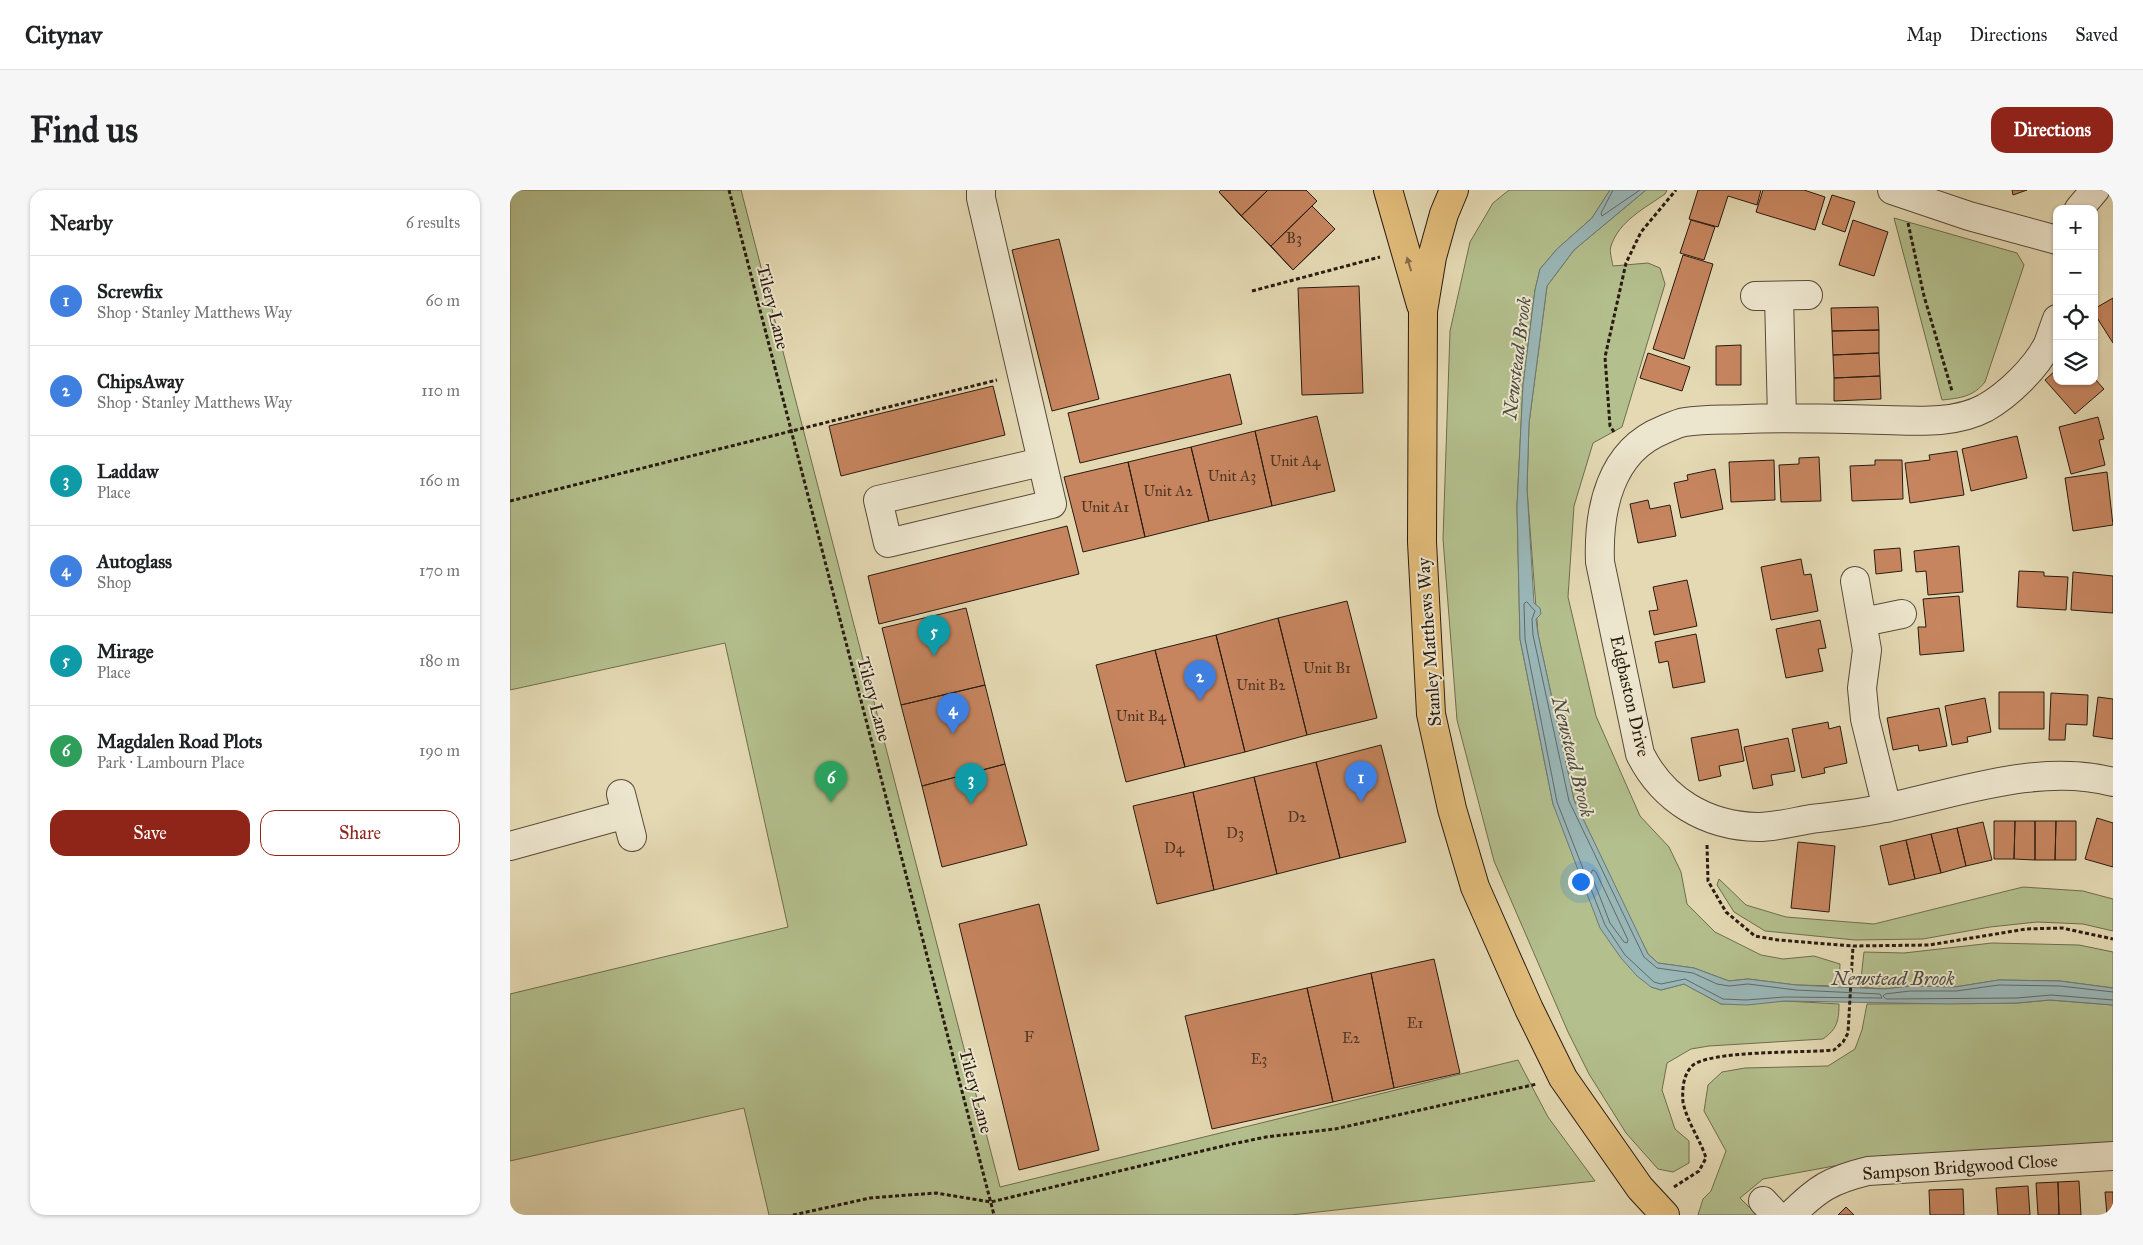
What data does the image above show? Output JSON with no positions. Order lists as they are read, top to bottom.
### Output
{
  "streets": {
    "main road": ["Stanley Matthews Way"],
    "street": ["Edgbaston Drive", "Sampson Bridgwood Close"],
    "path": ["Tilery Lane"]
  },
  "water": ["Newstead Brook"],
  "house_numbers": [
    "B3",
    "Unit A4",
    "Unit A3",
    "Unit A2",
    "Unit A1",
    "Unit B1",
    "Unit B2",
    "Unit B4",
    "D2",
    "D3",
    "D4",
    "E1",
    "F",
    "E2",
    "E3"
  ],
  "page": {
    "header": "Citynav",
    "nav": ["Map", "Directions", "Saved"],
    "buttons": [
      "Directions",
      ["Save", "Share"]
    ],
    "title": "Find us",
    "heading": ["Nearby", "6 results"],
    "map_buttons": ["+", "−"],
    "list": [
      {
        "mark": "1",
        "name": "Screwfix",
        "note": "Shop · Stanley Matthews Way",
        "value": "60 m"
      },
      {
        "mark": "2",
        "name": "ChipsAway",
        "note": "Shop · Stanley Matthews Way",
        "value": "110 m"
      },
      {
        "mark": "3",
        "name": "Laddaw",
        "note": "Place",
        "value": "160 m"
      },
      {
        "mark": "4",
        "name": "Autoglass",
        "note": "Shop",
        "value": "170 m"
      },
      {
        "mark": "5",
        "name": "Mirage",
        "note": "Place",
        "value": "180 m"
      },
      {
        "mark": "6",
        "name": "Magdalen Road Plots",
        "note": "Park · Lambourn Place",
        "value": "190 m"
      }
    ],
    "pins": [
      "5",
      "2",
      "4",
      "1",
      "6",
      "3"
    ]
  }
}
